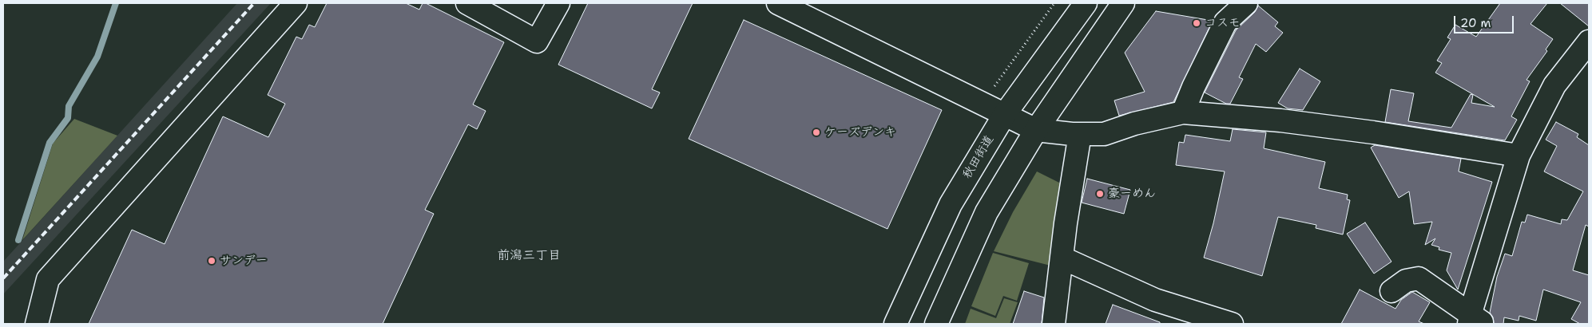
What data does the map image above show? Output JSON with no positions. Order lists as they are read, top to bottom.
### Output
{
  "streets": {
    "street": ["秋田街道"]
  },
  "districts": ["前潟三丁目"],
  "places": [
    "コスモ",
    "ケーズデンキ",
    "豪ーめん",
    "サンデー"
  ],
  "scale_bar": "20 m"
}
